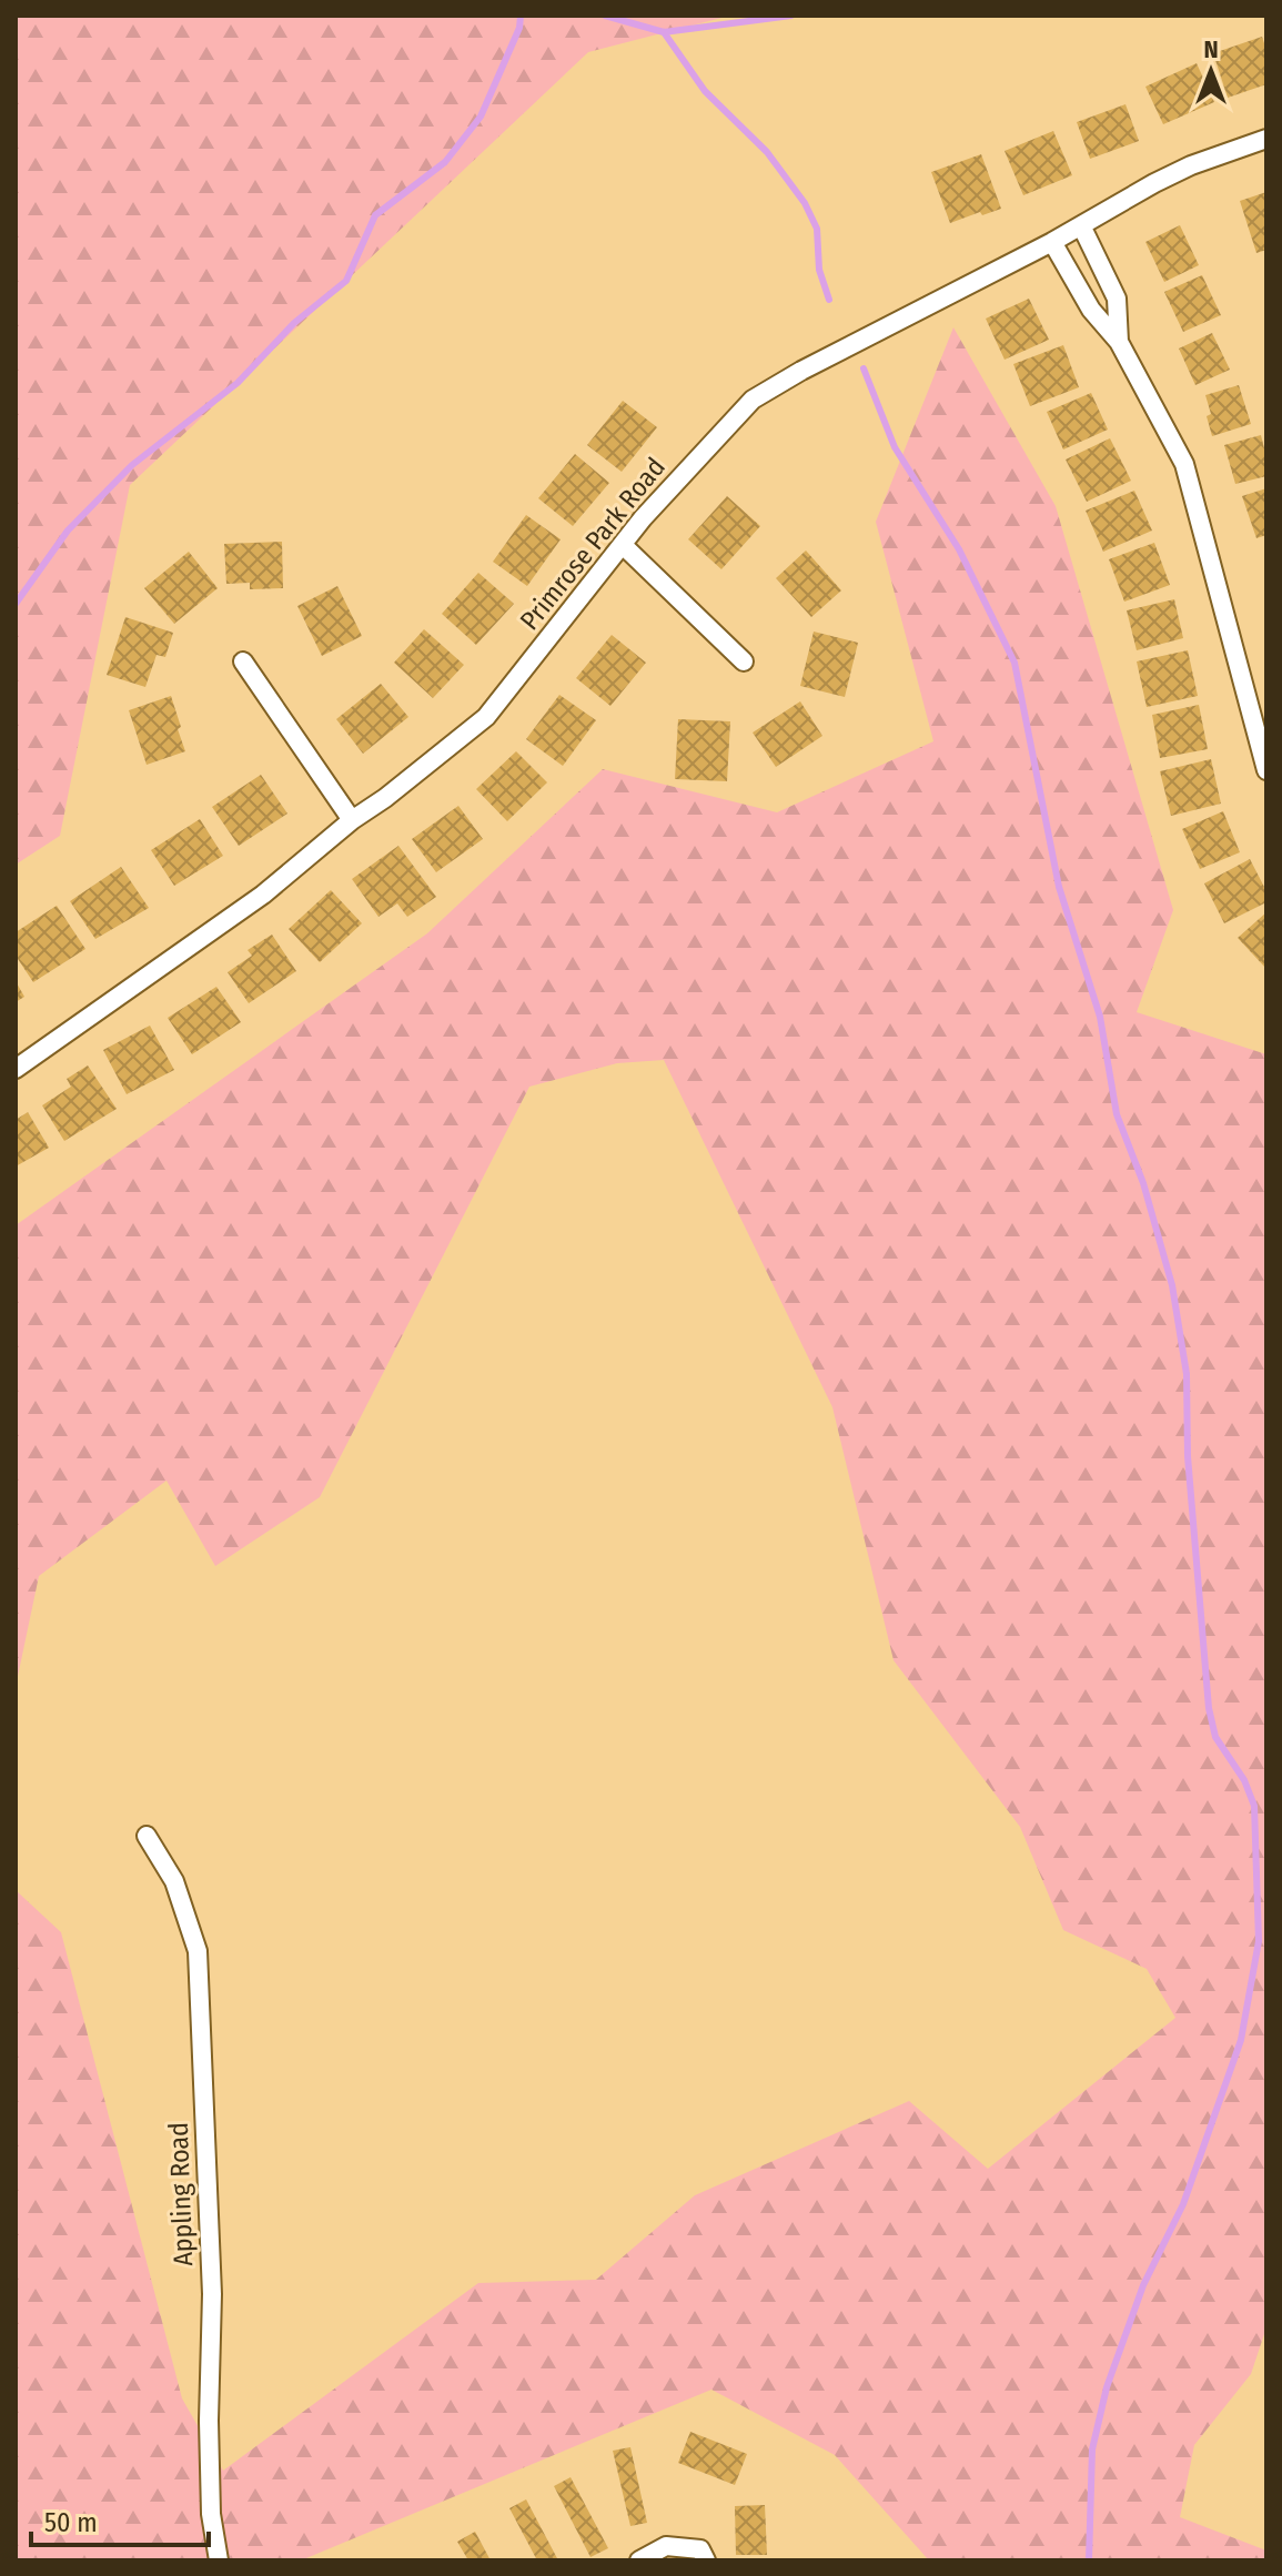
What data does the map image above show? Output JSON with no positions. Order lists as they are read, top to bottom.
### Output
{
  "streets": {
    "street": ["Primrose Park Road", "Appling Road"]
  },
  "scale_bar": "50 m",
  "north": "top"
}
